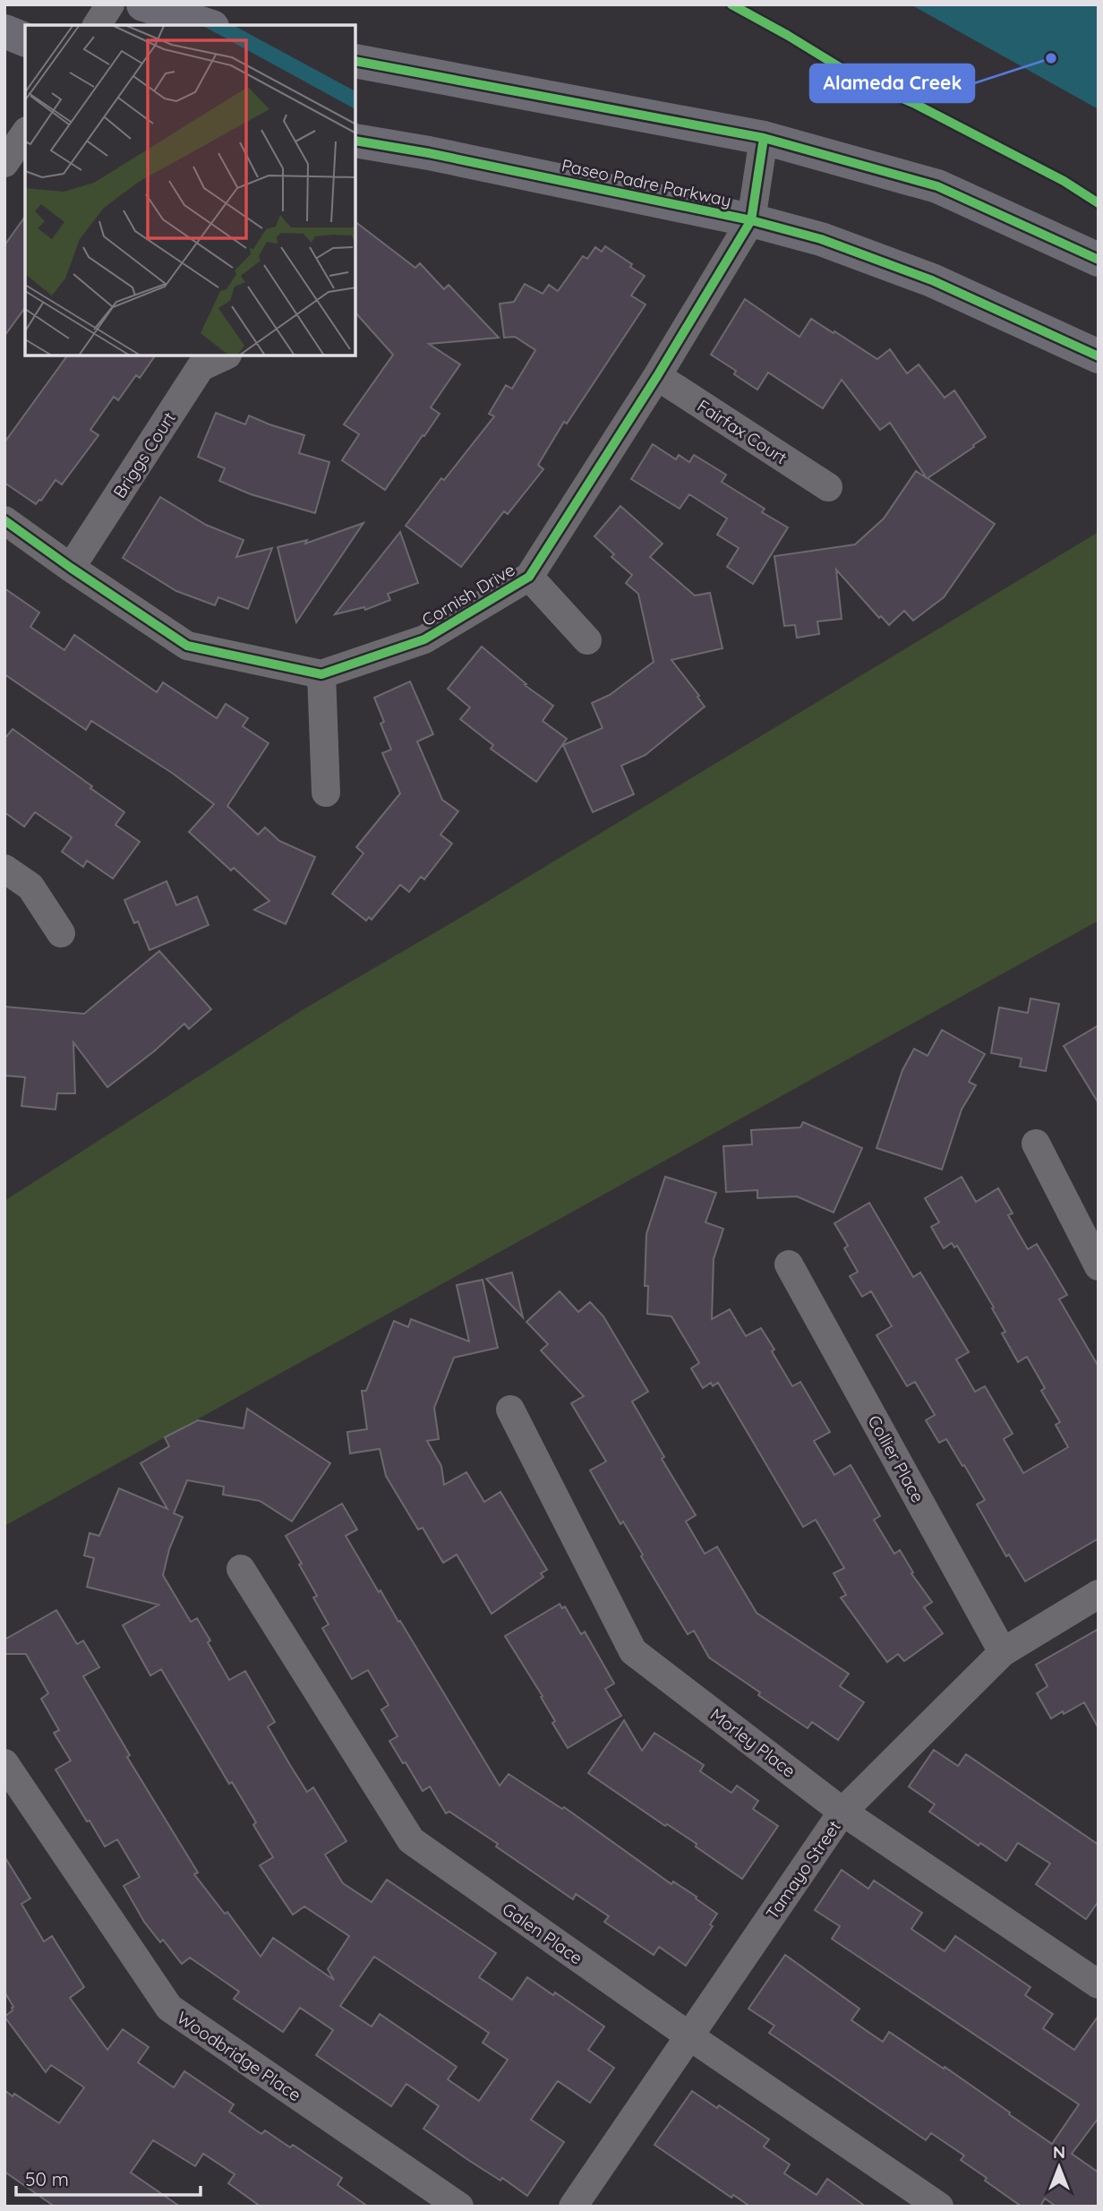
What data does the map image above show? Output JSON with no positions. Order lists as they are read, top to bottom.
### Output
{
  "streets": {
    "main road": ["Paseo Padre Parkway"],
    "street": [
      "Fairfax Court",
      "Briggs Court",
      "Cornish Drive",
      "Collier Place",
      "Morley Place",
      "Tamayo Street",
      "Galen Place",
      "Woodbridge Place"
    ]
  },
  "crossings": [
    ["Paseo Padre Parkway", "Cornish Drive"],
    ["Fairfax Court", "Cornish Drive"],
    ["Collier Place", "Tamayo Street"],
    ["Morley Place", "Tamayo Street"],
    ["Tamayo Street", "Galen Place"]
  ],
  "places": ["Alameda Creek"],
  "scale_bar": "50 m",
  "north": "top"
}
